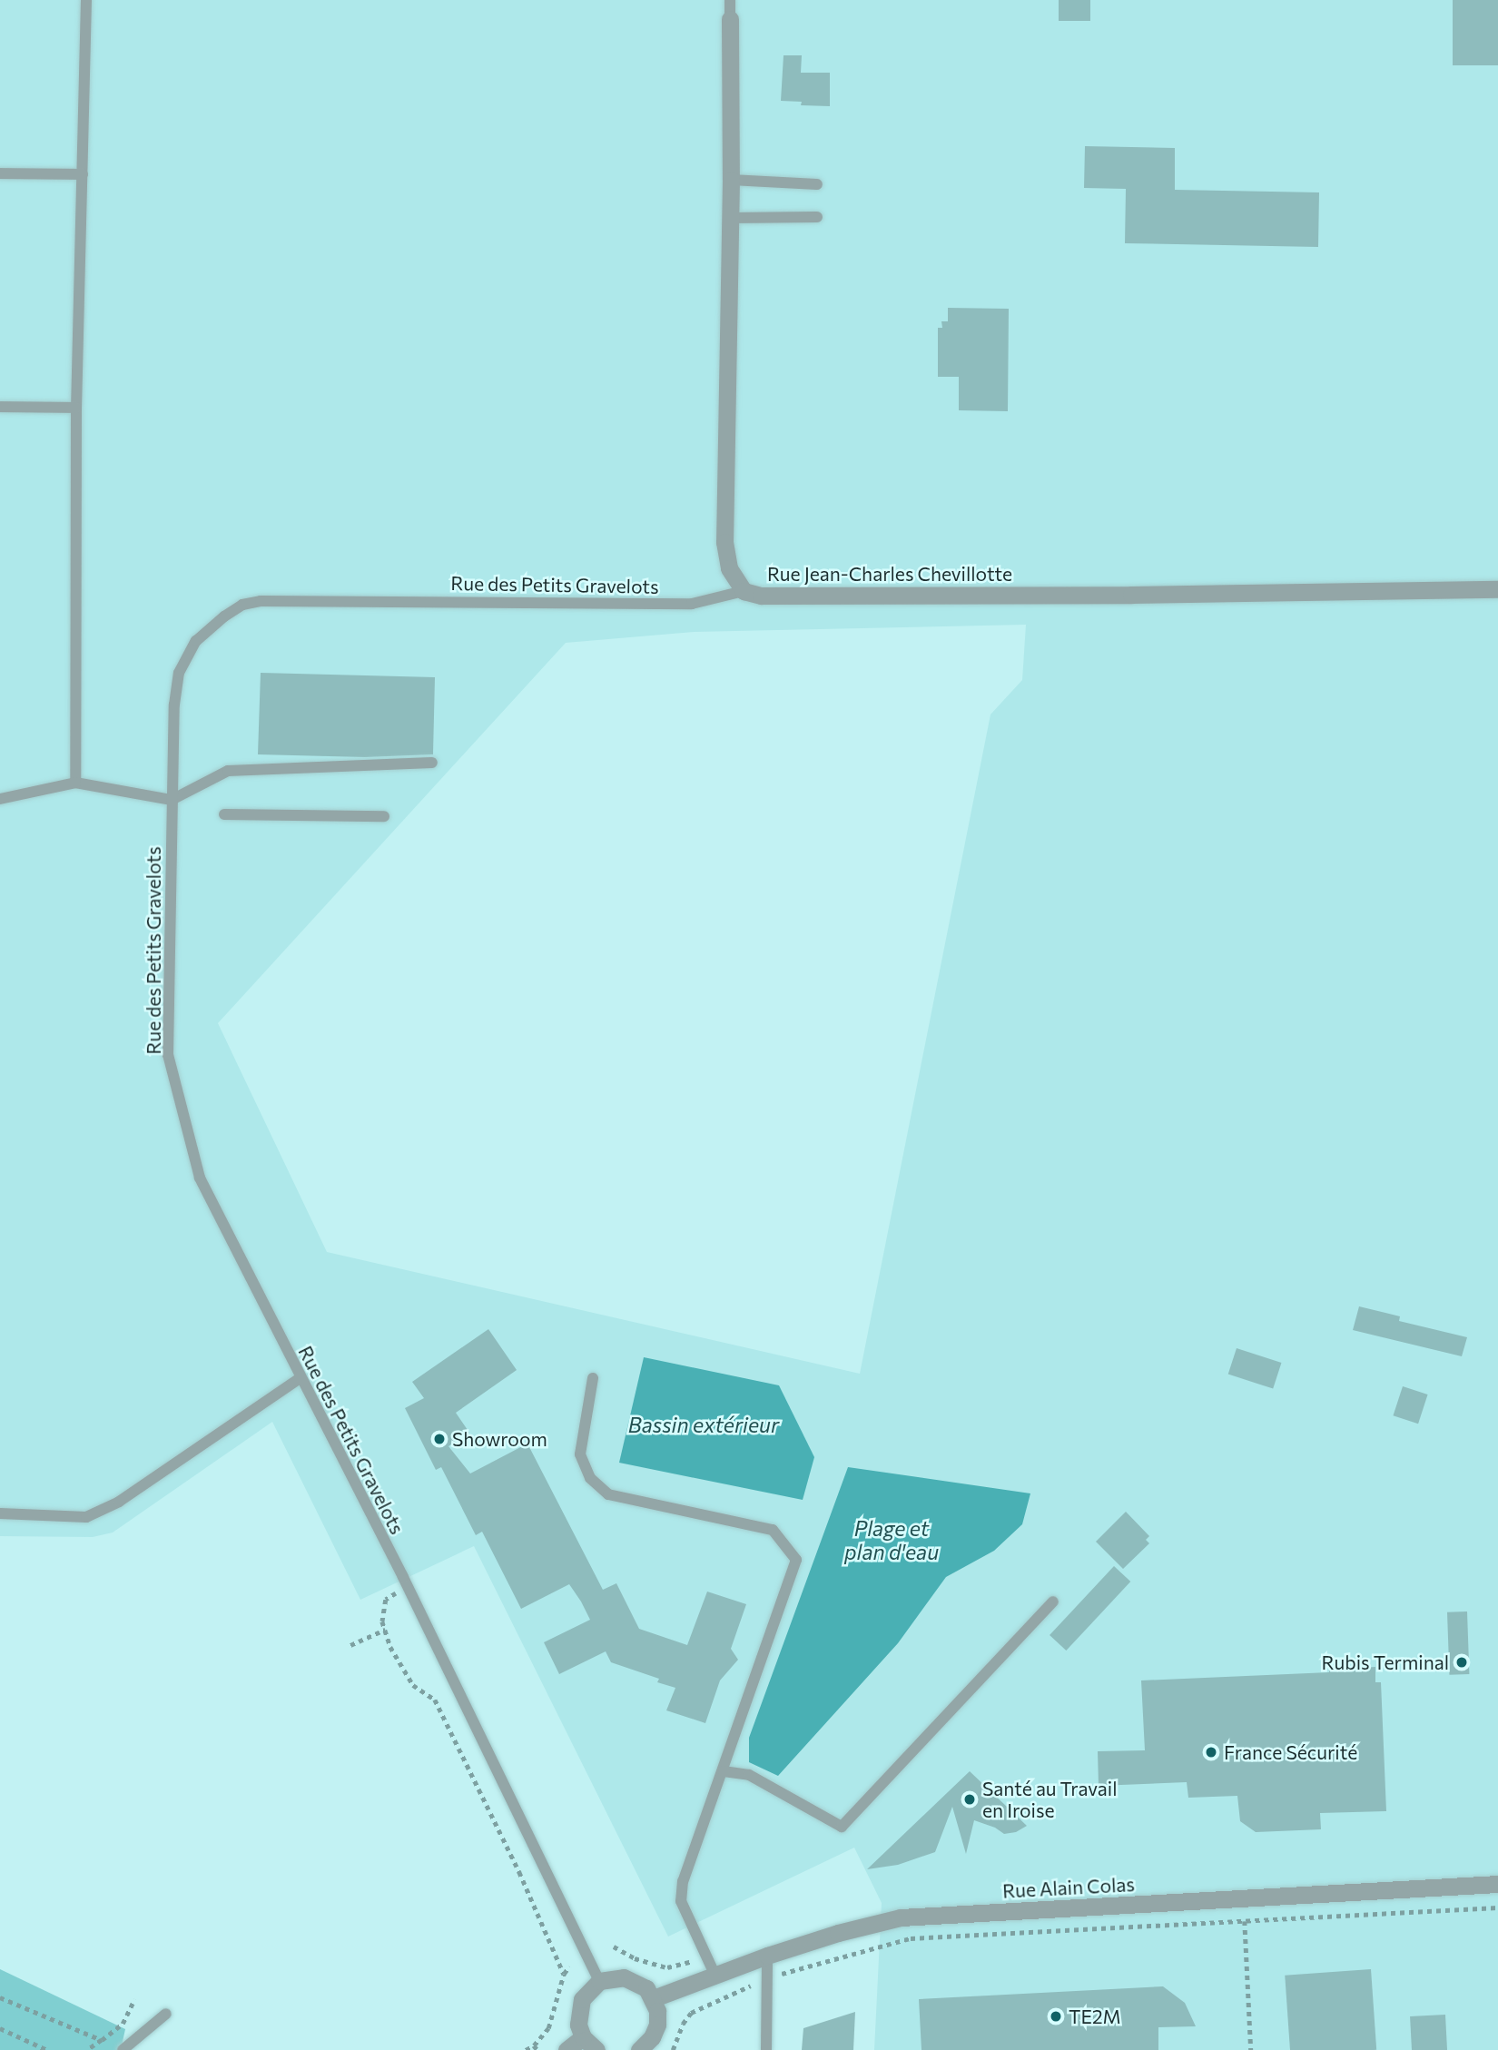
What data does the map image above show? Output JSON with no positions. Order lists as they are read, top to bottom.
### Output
{
  "streets": {
    "street": ["Rue Jean-Charles Chevillotte", "Rue Alain Colas"],
    "lane": ["Rue des Petits Gravelots"]
  },
  "crossings": [
    ["Rue Jean-Charles Chevillotte", "Rue des Petits Gravelots"]
  ],
  "water": ["Bassin extérieur", "Plage et plan d'eau"],
  "places": [
    "Showroom",
    "Rubis Terminal",
    "France Sécurité",
    "Santé au Travail en Iroise",
    "TE2M"
  ]
}
